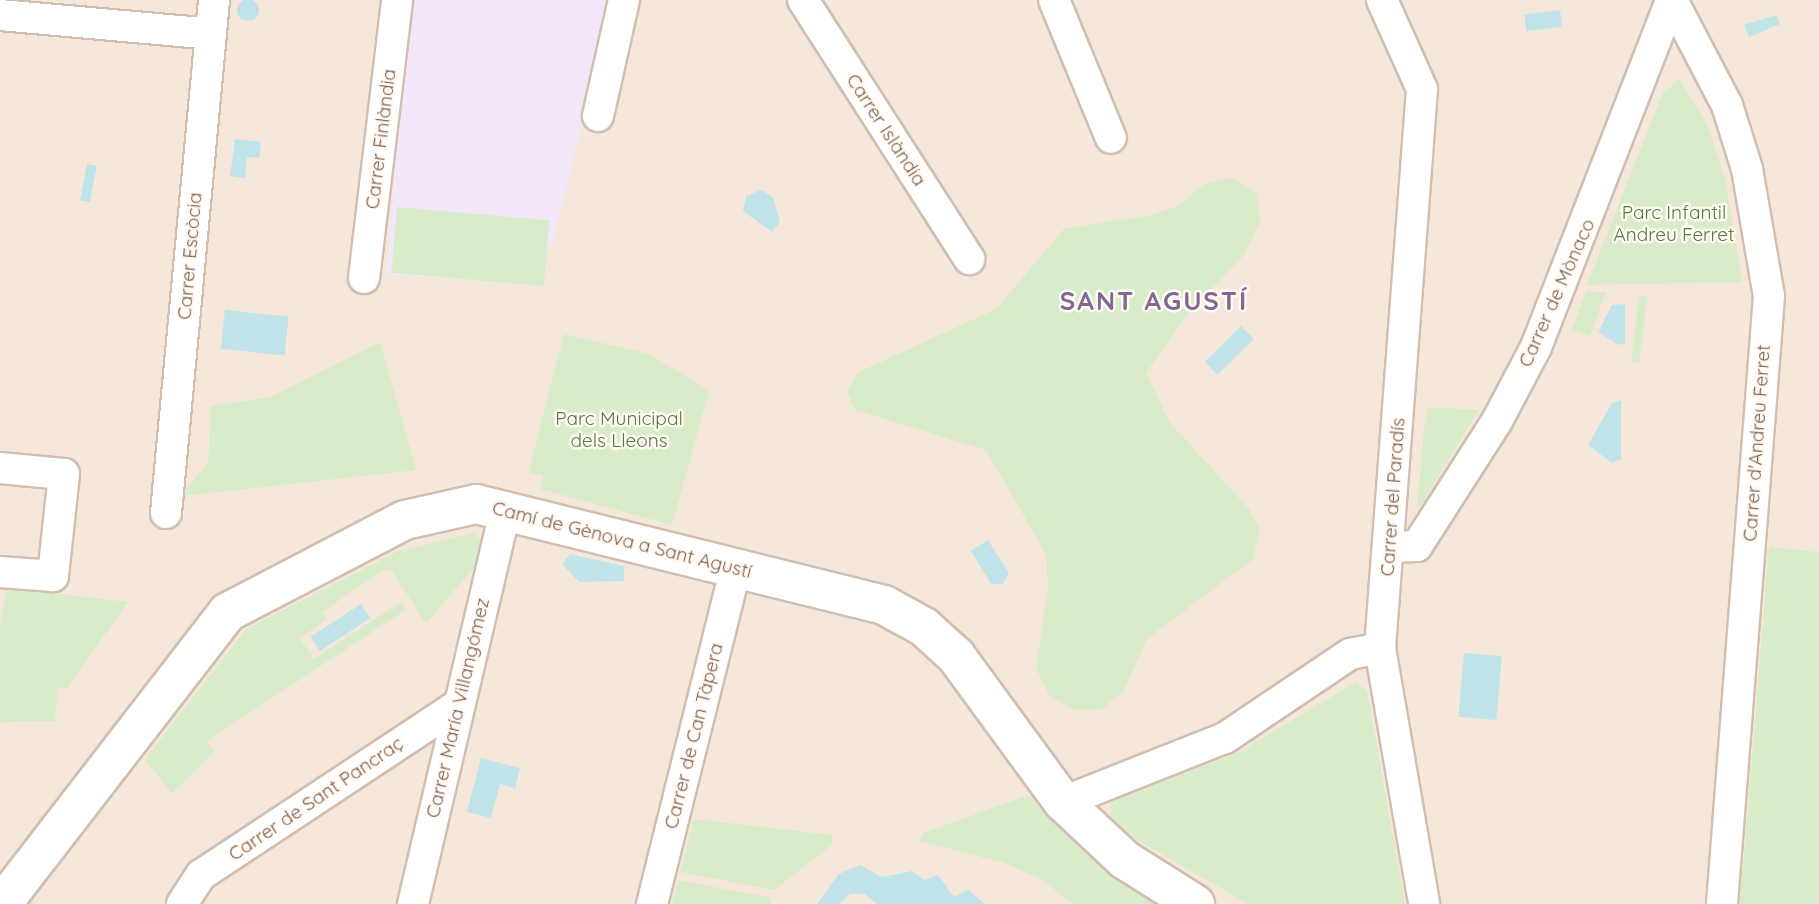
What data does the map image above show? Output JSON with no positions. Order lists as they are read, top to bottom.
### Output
{
  "streets": {
    "street": [
      "Carrer Islàndia",
      "Carrer Finlàndia",
      "Carrer Escòcia",
      "Carrer de Mònaco",
      "Carrer d'Andreu Ferret",
      "Carrer del Paradís",
      "Camí de Gènova a Sant Agustí",
      "Carrer María Villangómez",
      "Carrer de Can Tàpera",
      "Carrer de Sant Pancraç"
    ]
  },
  "crossings": [
    ["Carrer de Mònaco", "Carrer d'Andreu Ferret"],
    ["Carrer de Mònaco", "Carrer del Paradís"],
    ["Camí de Gènova a Sant Agustí", "Carrer María Villangómez"],
    ["Camí de Gènova a Sant Agustí", "Carrer de Can Tàpera"],
    ["Carrer María Villangómez", "Carrer de Sant Pancraç"]
  ],
  "districts": ["SANT AGUSTÍ"],
  "parks": ["Parc Infantil Andreu Ferret", "Parc Municipal dels Lleons"]
}
